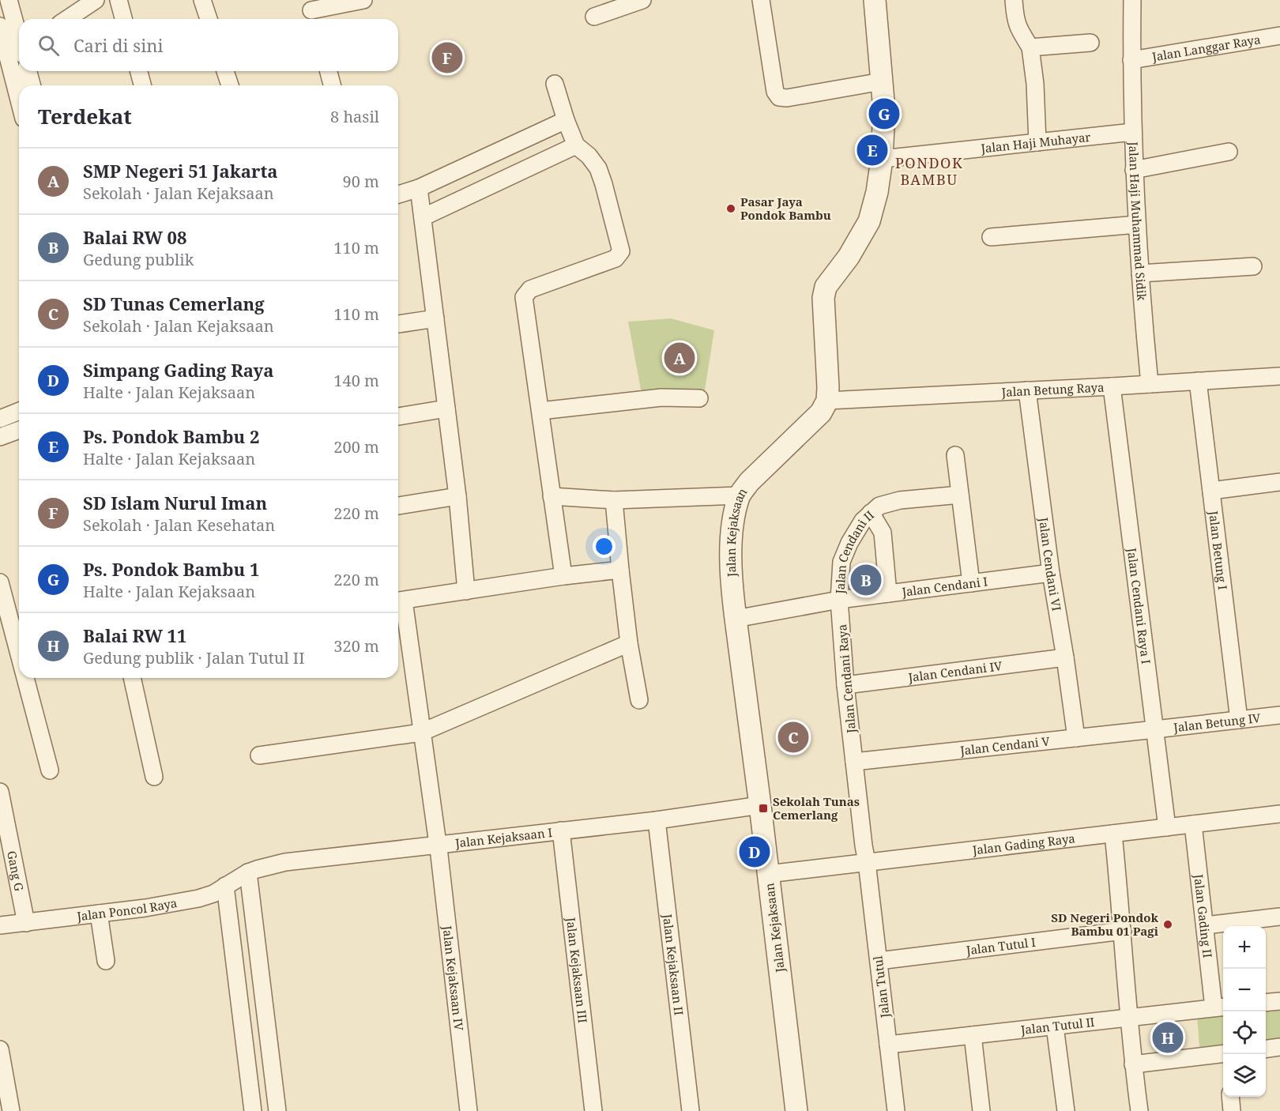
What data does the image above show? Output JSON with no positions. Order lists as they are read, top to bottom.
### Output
{
  "streets": {
    "street": [
      "Jalan Langgar Raya",
      "Jalan Haji Muhayar",
      "Jalan Haji Muhammad Sidik",
      "Jalan Betung Raya",
      "Jalan Kejaksaan",
      "Jalan Betung I",
      "Jalan Cendani II",
      "Jalan Cendani VI",
      "Jalan Cendani I",
      "Jalan Cendani Raya I",
      "Jalan Cendani IV",
      "Jalan Cendani Raya",
      "Jalan Betung IV",
      "Jalan Cendani V",
      "Jalan Kejaksaan I",
      "Jalan Gading Raya",
      "Gang G",
      "Jalan Poncol Raya",
      "Jalan Gading II",
      "Jalan Tutul I",
      "Jalan Kejaksaan II",
      "Jalan Kejaksaan III",
      "Jalan Kejaksaan IV",
      "Jalan Tutul",
      "Jalan Tutul II"
    ]
  },
  "crossings": [
    ["Jalan Langgar Raya", "Jalan Haji Muhammad Sidik"],
    ["Jalan Haji Muhayar", "Jalan Haji Muhammad Sidik"],
    ["Jalan Haji Muhammad Sidik", "Jalan Betung Raya"],
    ["Jalan Betung Raya", "Jalan Kejaksaan"],
    ["Jalan Betung Raya", "Jalan Betung I"],
    ["Jalan Betung Raya", "Jalan Cendani VI"],
    ["Jalan Betung Raya", "Jalan Cendani Raya I"],
    ["Jalan Kejaksaan", "Jalan Kejaksaan I"],
    ["Jalan Kejaksaan", "Jalan Gading Raya"],
    ["Jalan Betung I", "Jalan Betung IV"],
    ["Jalan Cendani II", "Jalan Cendani I"],
    ["Jalan Cendani II", "Jalan Cendani Raya"],
    ["Jalan Cendani VI", "Jalan Cendani I"],
    ["Jalan Cendani VI", "Jalan Cendani IV"],
    ["Jalan Cendani VI", "Jalan Cendani V"],
    ["Jalan Cendani I", "Jalan Cendani Raya"],
    ["Jalan Cendani Raya I", "Jalan Betung IV"],
    ["Jalan Cendani Raya I", "Jalan Cendani V"],
    ["Jalan Cendani Raya I", "Jalan Gading Raya"],
    ["Jalan Cendani IV", "Jalan Cendani Raya"],
    ["Jalan Cendani Raya", "Jalan Cendani V"],
    ["Jalan Cendani Raya", "Jalan Gading Raya"],
    ["Jalan Cendani Raya", "Jalan Tutul"],
    ["Jalan Betung IV", "Jalan Cendani V"],
    ["Jalan Kejaksaan I", "Jalan Poncol Raya"],
    ["Jalan Kejaksaan I", "Jalan Kejaksaan II"],
    ["Jalan Kejaksaan I", "Jalan Kejaksaan III"],
    ["Jalan Kejaksaan I", "Jalan Kejaksaan IV"],
    ["Jalan Gading Raya", "Jalan Gading II"],
    ["Jalan Gading Raya", "Jalan Tutul"],
    ["Gang G", "Jalan Poncol Raya"],
    ["Jalan Gading II", "Jalan Tutul II"],
    ["Jalan Tutul I", "Jalan Tutul"],
    ["Jalan Tutul", "Jalan Tutul II"]
  ],
  "districts": ["PONDOK BAMBU"],
  "places": {
    "other": ["Pasar Jaya Pondok Bambu", "SD Negeri Pondok Bambu 01 Pagi"],
    "transit": ["Sekolah Tunas Cemerlang"]
  },
  "page": {
    "search": "Cari di sini",
    "pins": [
      "F",
      "G",
      "E",
      "A",
      "B",
      "C",
      "D",
      "H"
    ],
    "heading": ["Terdekat", "8 hasil"],
    "list": [
      {
        "mark": "A",
        "name": "SMP Negeri 51 Jakarta",
        "note": "Sekolah · Jalan Kejaksaan",
        "value": "90 m"
      },
      {
        "mark": "B",
        "name": "Balai RW 08",
        "note": "Gedung publik",
        "value": "110 m"
      },
      {
        "mark": "C",
        "name": "SD Tunas Cemerlang",
        "note": "Sekolah · Jalan Kejaksaan",
        "value": "110 m"
      },
      {
        "mark": "D",
        "name": "Simpang Gading Raya",
        "note": "Halte · Jalan Kejaksaan",
        "value": "140 m"
      },
      {
        "mark": "E",
        "name": "Ps. Pondok Bambu 2",
        "note": "Halte · Jalan Kejaksaan",
        "value": "200 m"
      },
      {
        "mark": "F",
        "name": "SD Islam Nurul Iman",
        "note": "Sekolah · Jalan Kesehatan",
        "value": "220 m"
      },
      {
        "mark": "G",
        "name": "Ps. Pondok Bambu 1",
        "note": "Halte · Jalan Kejaksaan",
        "value": "220 m"
      },
      {
        "mark": "H",
        "name": "Balai RW 11",
        "note": "Gedung publik · Jalan Tutul II",
        "value": "320 m"
      }
    ],
    "map_buttons": ["+", "−"]
  }
}
